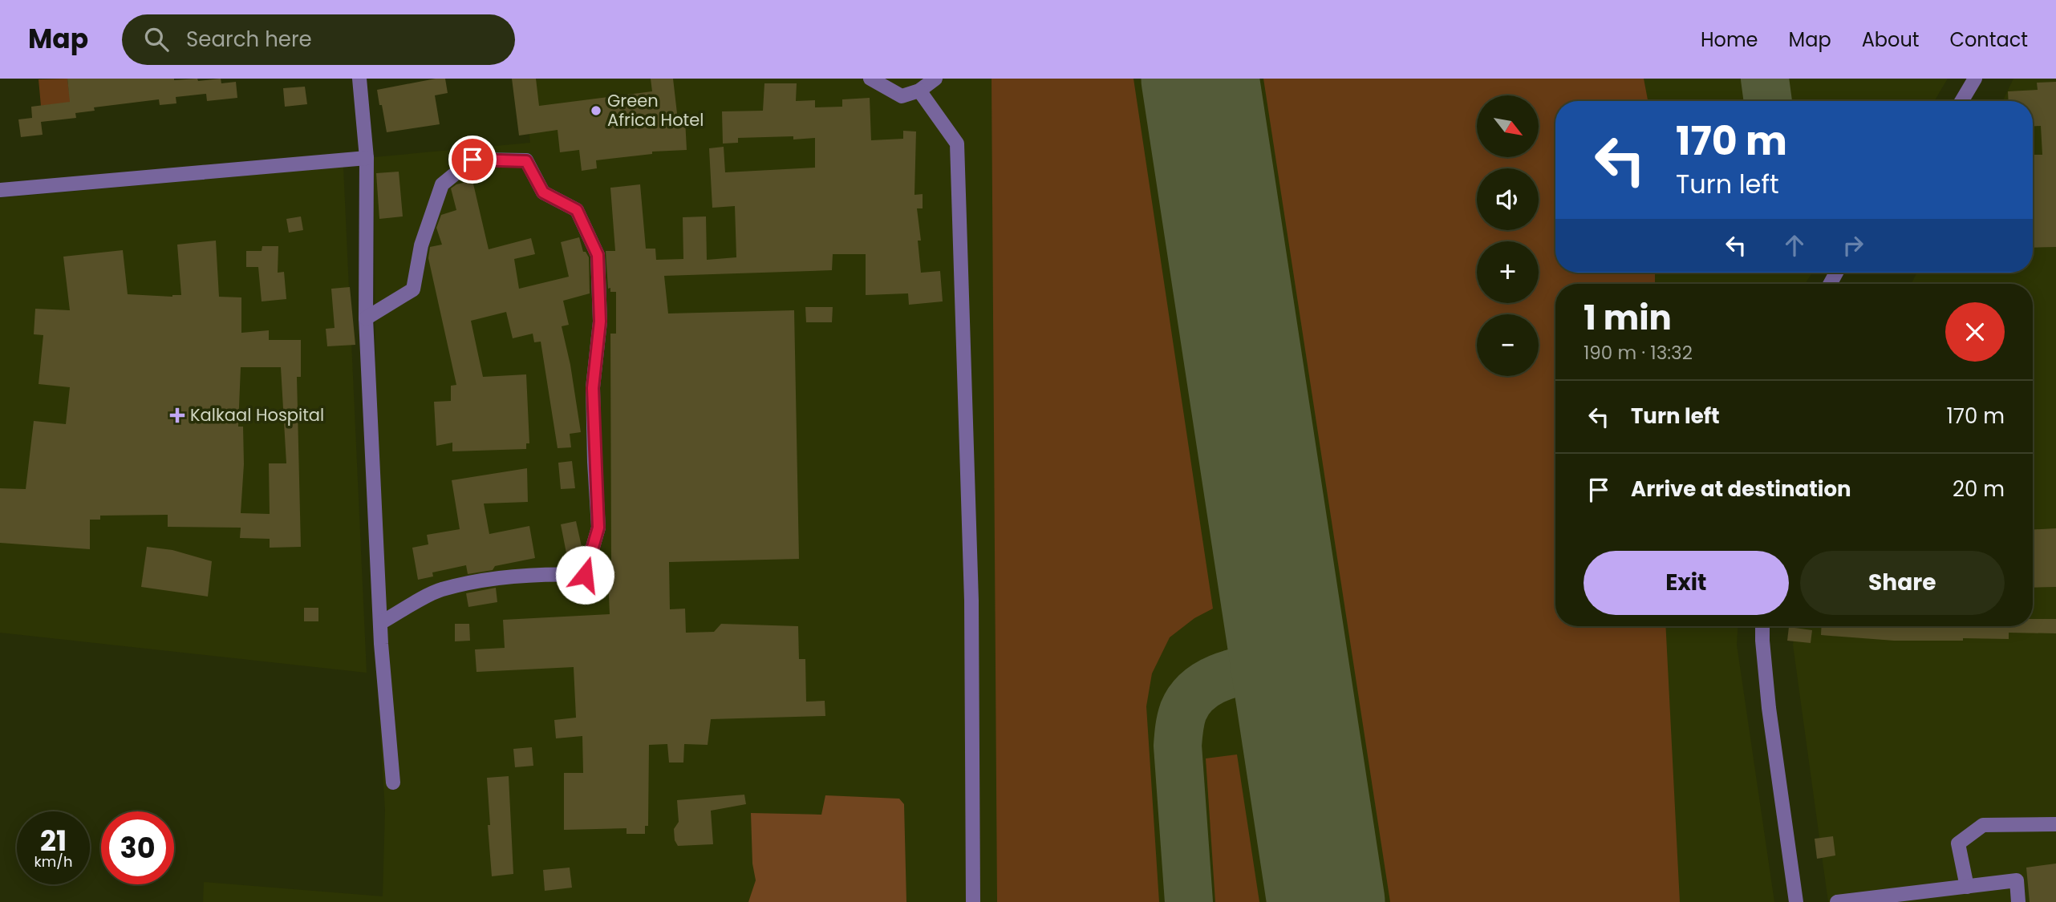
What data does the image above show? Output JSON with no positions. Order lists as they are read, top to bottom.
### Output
{
  "places": {
    "other": ["Green Africa Hotel"],
    "health": ["Kalkaal Hospital"]
  },
  "north": "bottom right",
  "page": {
    "header": "Map",
    "search": "Search here",
    "nav": [
      "Home",
      "Map",
      "About",
      "Contact"
    ],
    "map_buttons": ["+", "−"],
    "turn": ["170 m", "Turn left"],
    "heading": ["1 min", "190 m · 13:32"],
    "list": [
      {
        "name": "Turn left",
        "value": "170 m"
      },
      {
        "name": "Arrive at destination",
        "value": "20 m"
      }
    ],
    "buttons": ["Exit", "Share"],
    "speed": "21 km/h",
    "limit": "30"
  }
}
